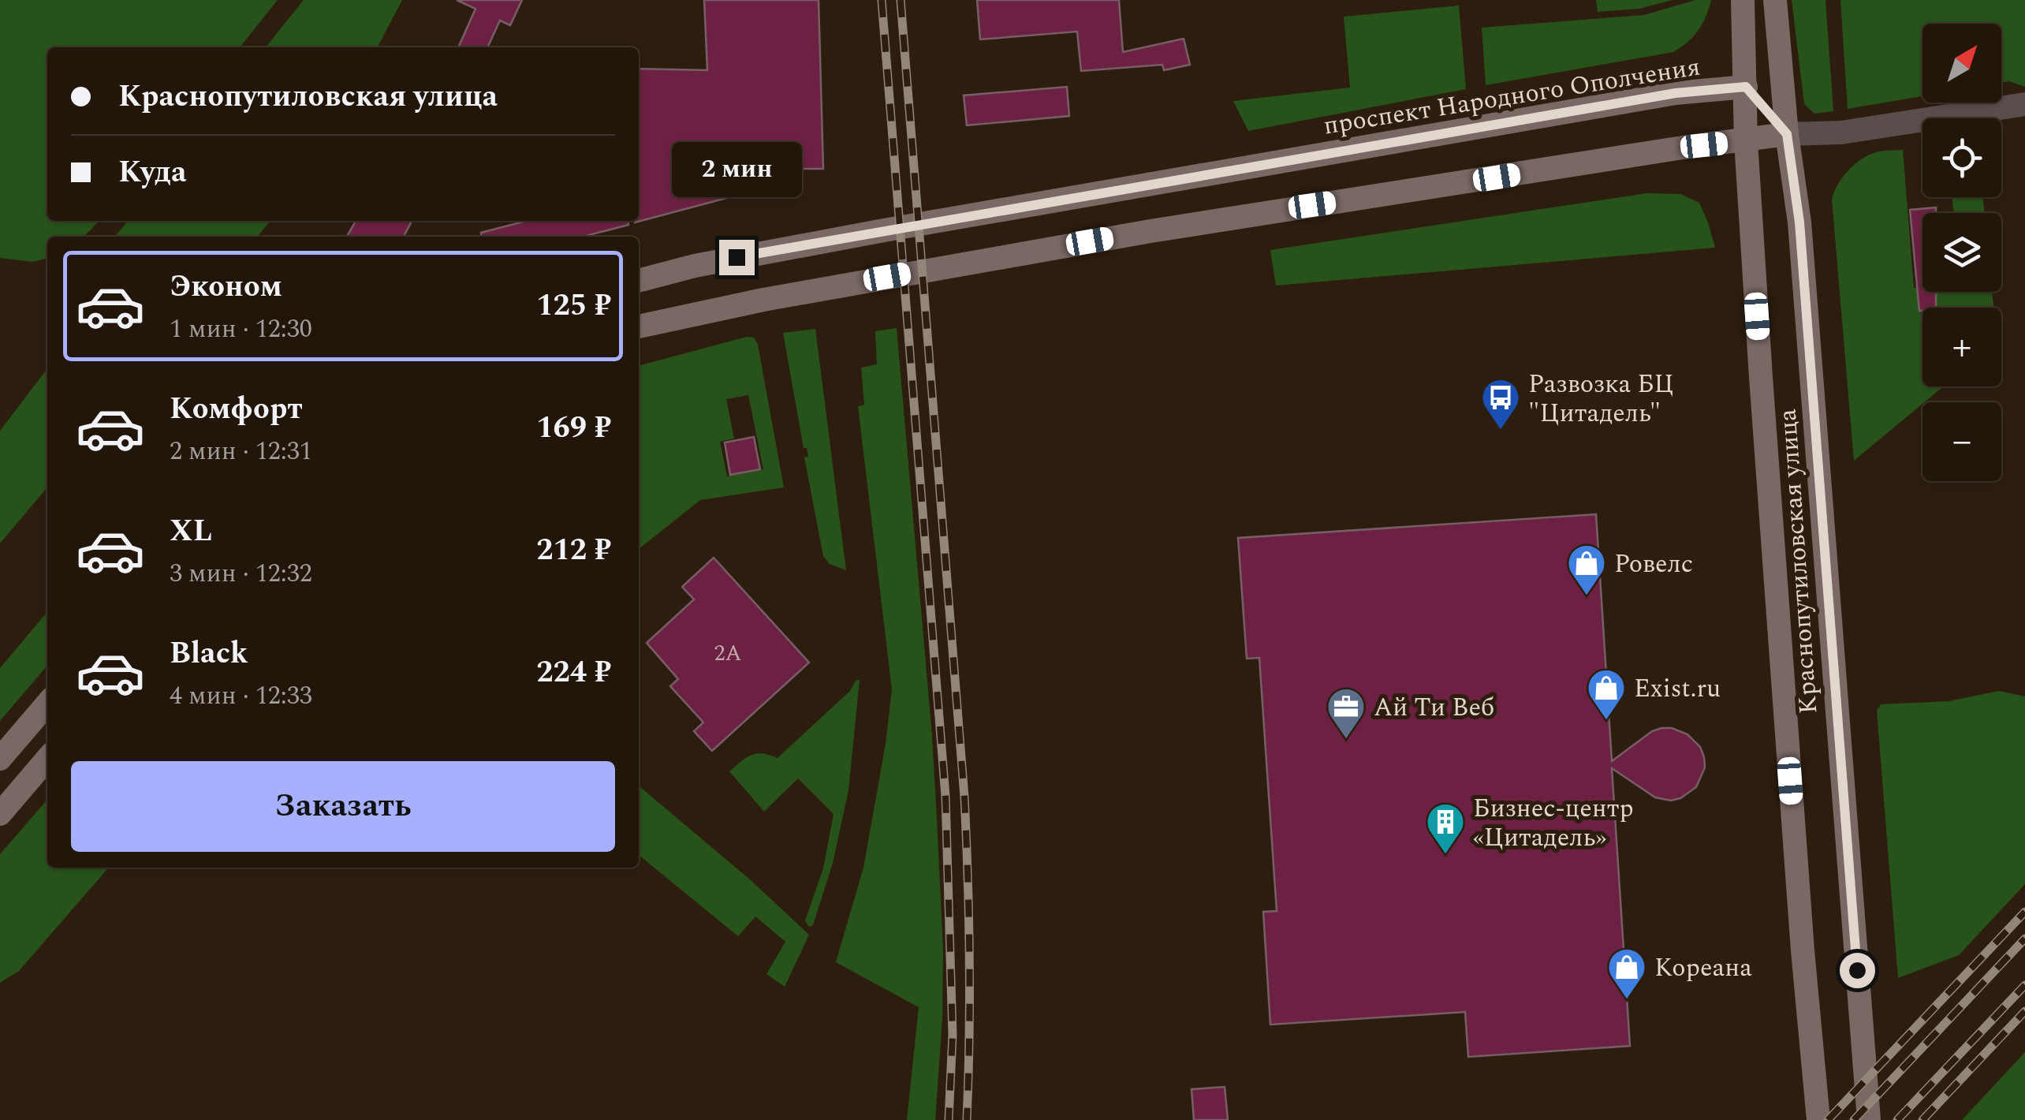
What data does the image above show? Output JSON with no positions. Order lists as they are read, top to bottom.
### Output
{
  "streets": {
    "main road": ["проспект Народного Ополчения", "Краснопутиловская улица"]
  },
  "crossings": [
    ["проспект Народного Ополчения", "Краснопутиловская улица"]
  ],
  "places": {
    "bus stop": ["Развозка БЦ \"Цитадель\""],
    "shop": ["Ровелс", "Exist.ru", "Кореана"],
    "office": ["Ай Ти Веб"],
    "building": ["Бизнес-центр «Цитадель»"]
  },
  "house_numbers": ["2А"],
  "north": "top right",
  "page": {
    "map_buttons": ["+", "−"],
    "banner": ["Краснопутиловская улица", "Куда"],
    "bubble": "2 мин",
    "list": [
      {
        "name": "Эконом",
        "note": "1 мин · 12:30",
        "value": "125 ₽"
      },
      {
        "name": "Комфорт",
        "note": "2 мин · 12:31",
        "value": "169 ₽"
      },
      {
        "name": "XL",
        "note": "3 мин · 12:32",
        "value": "212 ₽"
      },
      {
        "name": "Black",
        "note": "4 мин · 12:33",
        "value": "224 ₽"
      }
    ],
    "buttons": "Заказать"
  }
}
